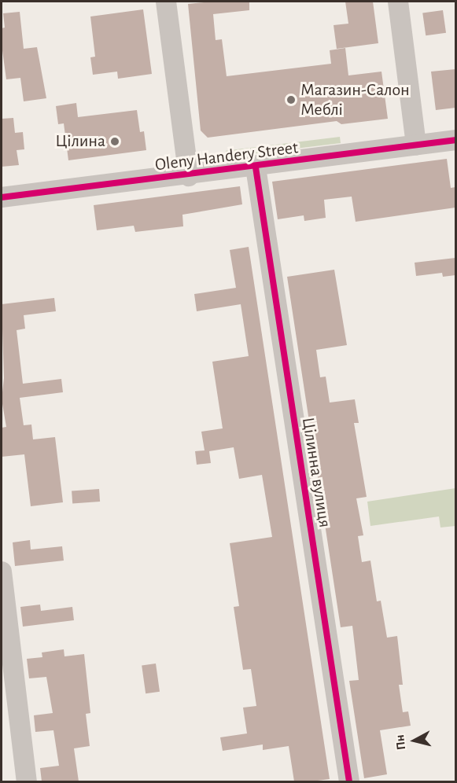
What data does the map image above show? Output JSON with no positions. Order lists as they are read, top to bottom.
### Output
{
  "streets": {
    "street": ["Oleny Handery Street", "Цілинна вулиця"]
  },
  "crossings": [
    ["Oleny Handery Street", "Цілинна вулиця"]
  ],
  "places": ["Магазин-Салон Меблі", "Цілина"],
  "north": "left"
}
